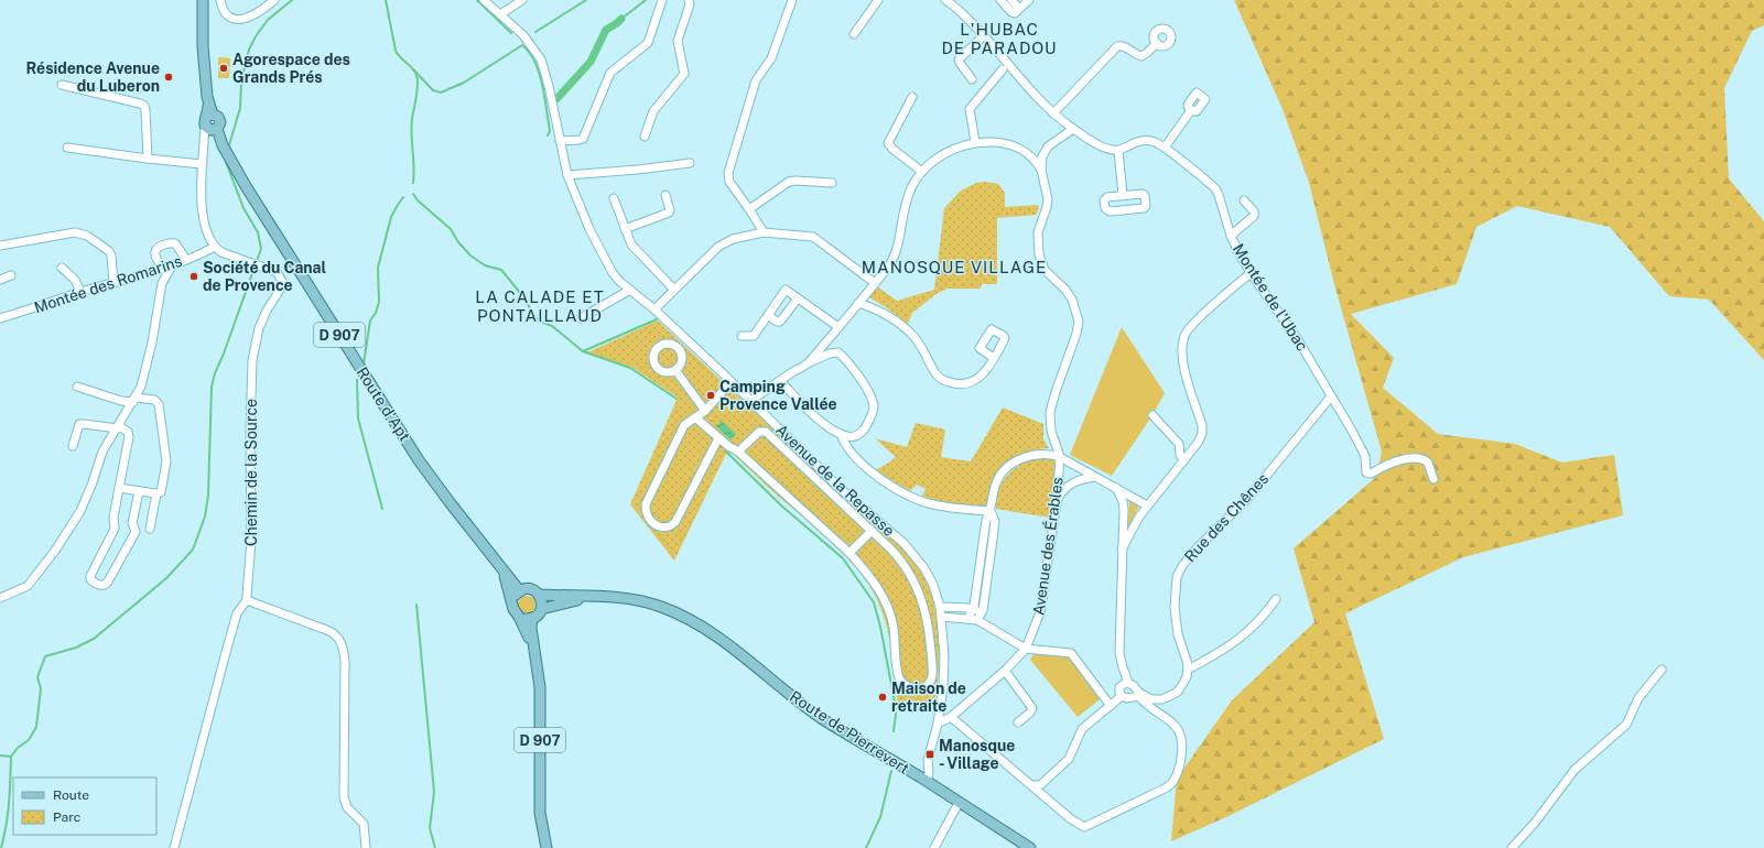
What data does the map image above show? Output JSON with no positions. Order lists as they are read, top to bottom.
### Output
{
  "streets": {
    "main road": ["D 907", "Route d'Apt", "Route de Pierrevert"],
    "street": [
      "Montée des Romarins",
      "Montée de l'Ubac",
      "Chemin de la Source",
      "Avenue de la Repasse",
      "Rue des Chênes",
      "Avenue des Érables"
    ]
  },
  "crossings": [
    ["Montée des Romarins", "Chemin de la Source"],
    ["Montée de l'Ubac", "Rue des Chênes"],
    ["D 907", "Route d'Apt"],
    ["D 907", "Route de Pierrevert"],
    ["Route d'Apt", "Route de Pierrevert"],
    ["Avenue de la Repasse", "Avenue des Érables"],
    ["Avenue de la Repasse", "Route de Pierrevert"]
  ],
  "districts": ["L'HUBAC DE PARADOU", "MANOSQUE VILLAGE", "LA CALADE ET PONTAILLAUD"],
  "places": {
    "other": [
      "Agorespace des Grands Prés",
      "Résidence Avenue du Luberon",
      "Société du Canal de Provence",
      "Camping Provence Vallée",
      "Maison de retraite"
    ],
    "transit": ["Manosque - Village"]
  },
  "legend": ["Route", "Parc"]
}
